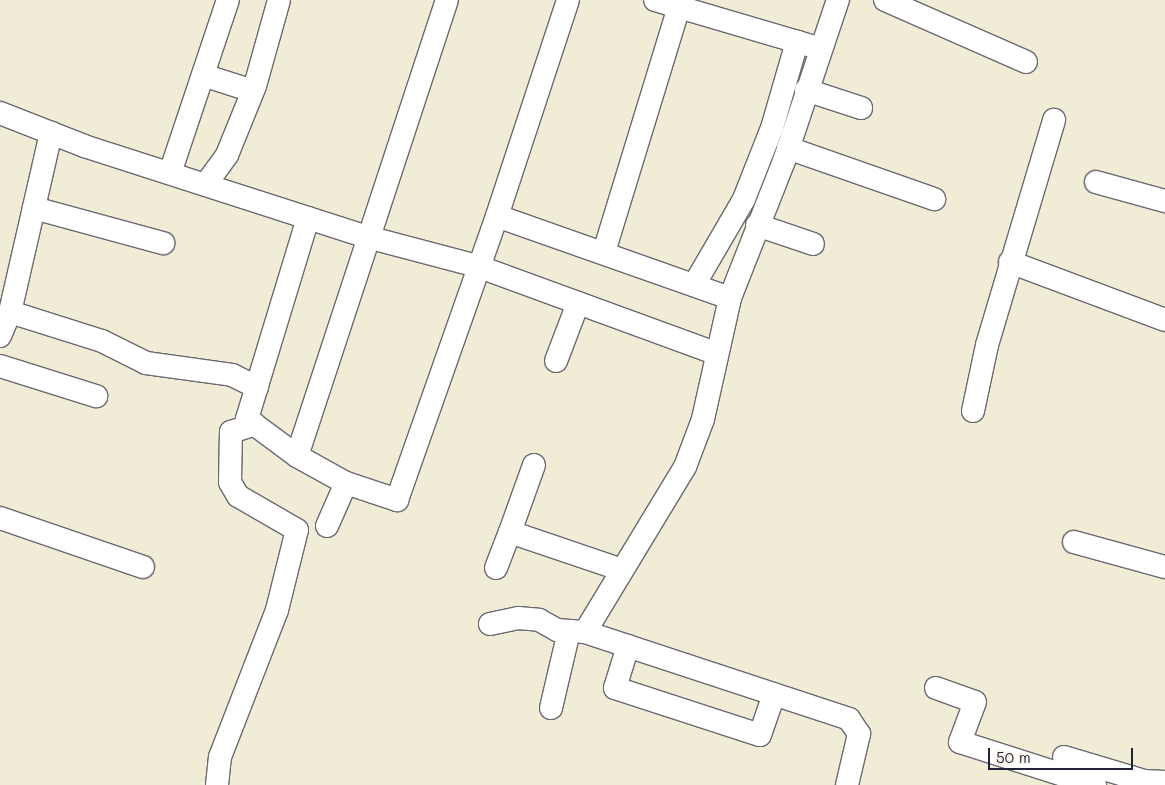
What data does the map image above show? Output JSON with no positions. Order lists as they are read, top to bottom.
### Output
{
  "scale_bar": "50 m"
}
